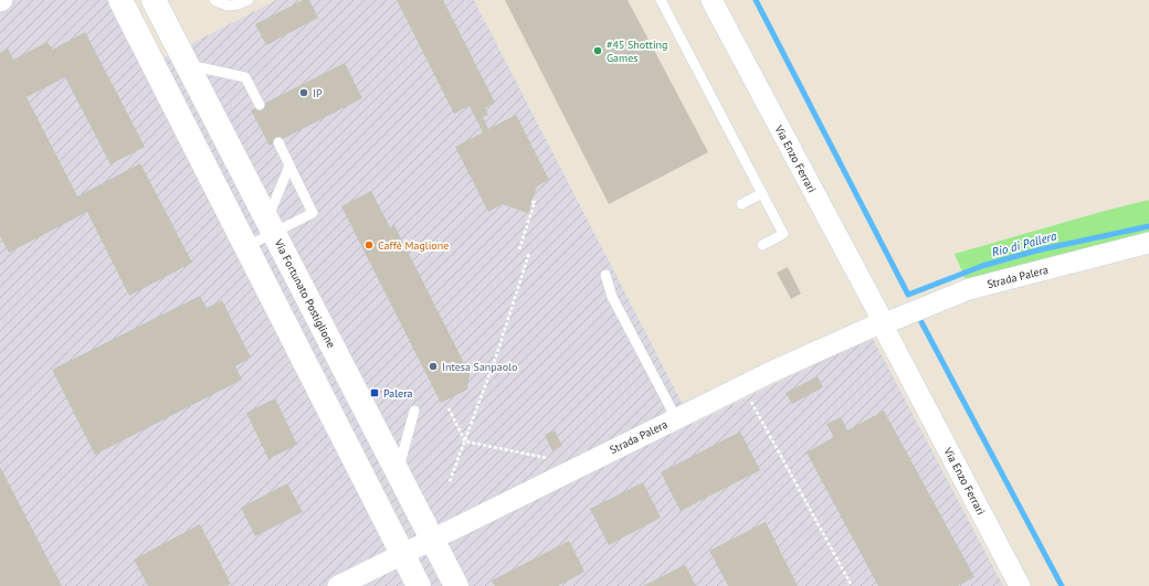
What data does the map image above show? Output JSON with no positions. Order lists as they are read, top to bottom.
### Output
{
  "streets": {
    "street": ["Via Enzo Ferrari", "Strada Palera", "Via Fortunato Postiglione"]
  },
  "crossings": [
    ["Via Enzo Ferrari", "Strada Palera"],
    ["Strada Palera", "Via Fortunato Postiglione"]
  ],
  "water": ["Rio di Pallera"],
  "places": {
    "other": [
      "#45 Shotting Games",
      "IP",
      "Caffè Maglione",
      "Intesa Sanpaolo"
    ],
    "transit": ["Palera"]
  }
}
